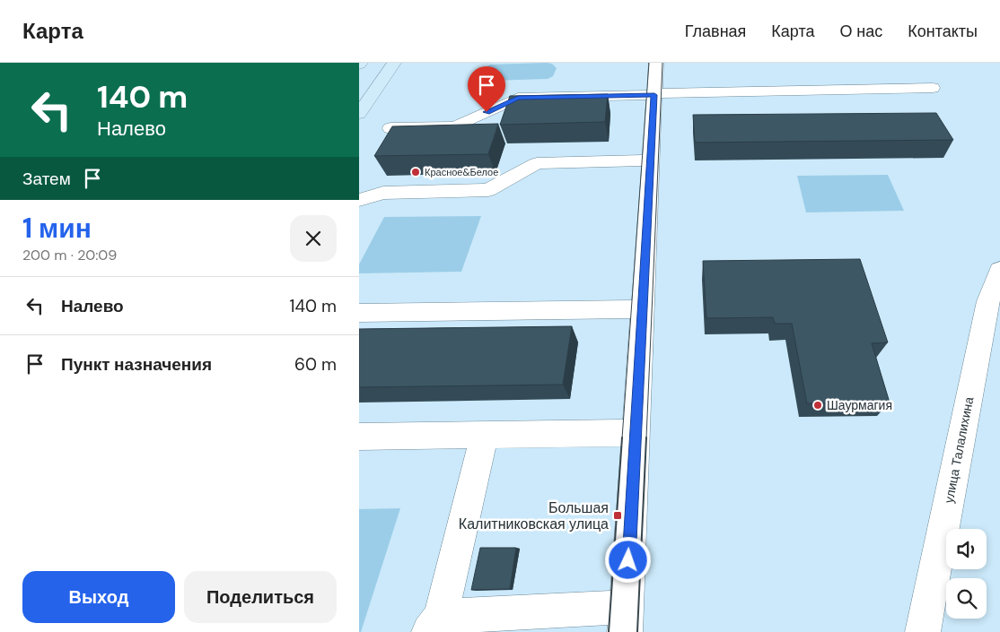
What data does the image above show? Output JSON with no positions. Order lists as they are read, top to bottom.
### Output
{
  "streets": {
    "street": ["улица Талалихина"]
  },
  "places": {
    "other": ["Красное&Белое", "Шаурмагия"],
    "transit": ["Большая Калитниковская улица"]
  },
  "page": {
    "header": "Карта",
    "nav": [
      "Главная",
      "Карта",
      "О нас",
      "Контакты"
    ],
    "turn": ["140 m", "Налево"],
    "then": "Затем",
    "heading": ["1 мин", "200 m · 20:09"],
    "list": [
      {
        "name": "Налево",
        "value": "140 m"
      },
      {
        "name": "Пункт назначения",
        "value": "60 m"
      }
    ],
    "buttons": ["Выход", "Поделиться"]
  }
}
